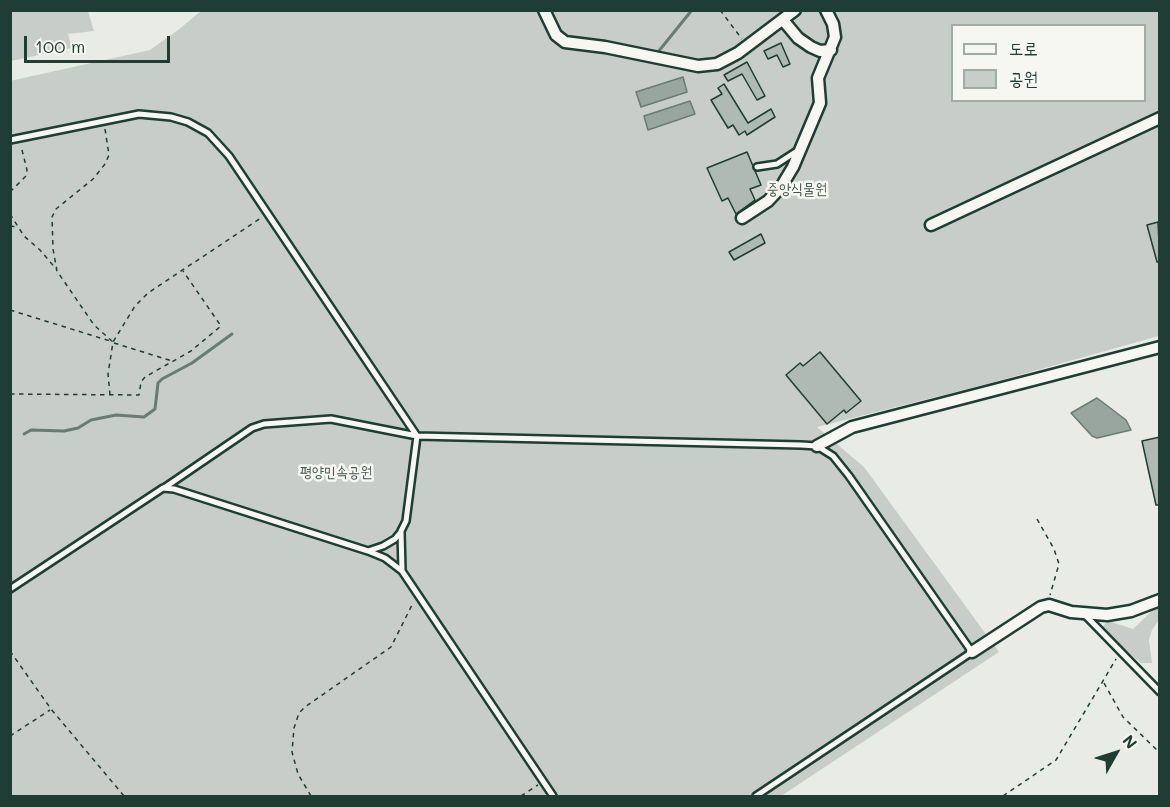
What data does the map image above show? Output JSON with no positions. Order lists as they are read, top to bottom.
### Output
{
  "parks": ["중앙식물원", "평양민속공원"],
  "legend": ["도로", "공원"],
  "scale_bar": "100 m",
  "north": "top right"
}
